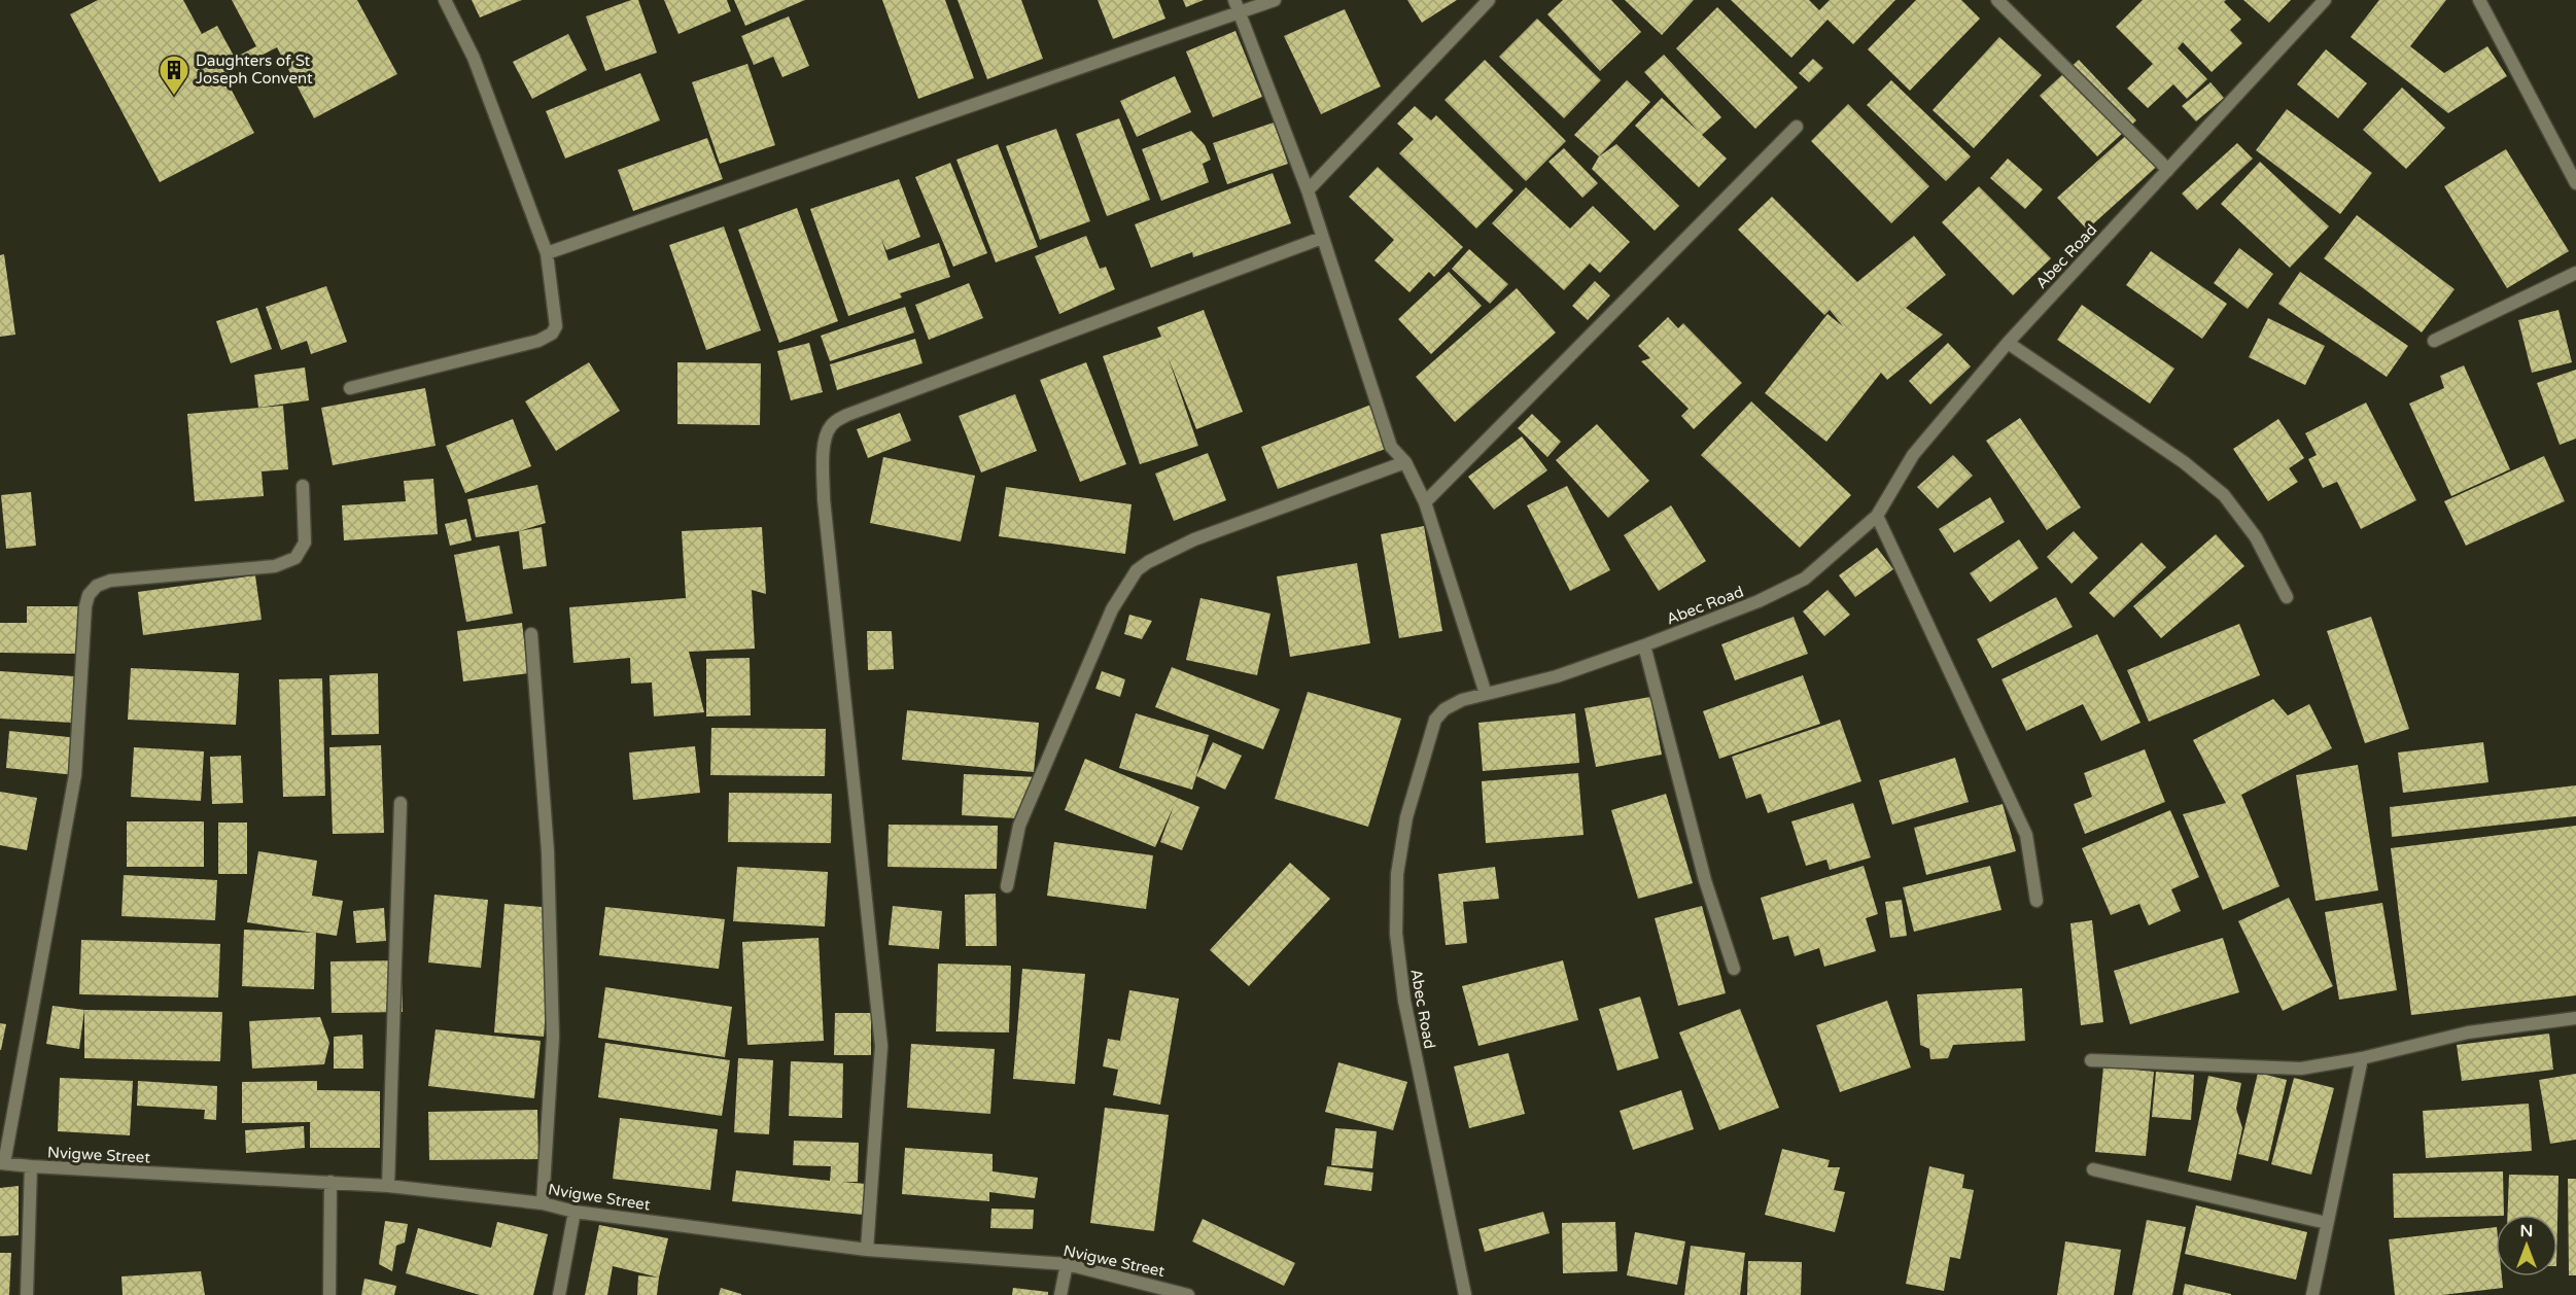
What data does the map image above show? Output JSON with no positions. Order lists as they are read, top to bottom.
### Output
{
  "streets": {
    "street": ["Abec Road", "Nvigwe Street"]
  },
  "places": {
    "building": ["Daughters of St Joseph Convent"]
  },
  "north": "top"
}
